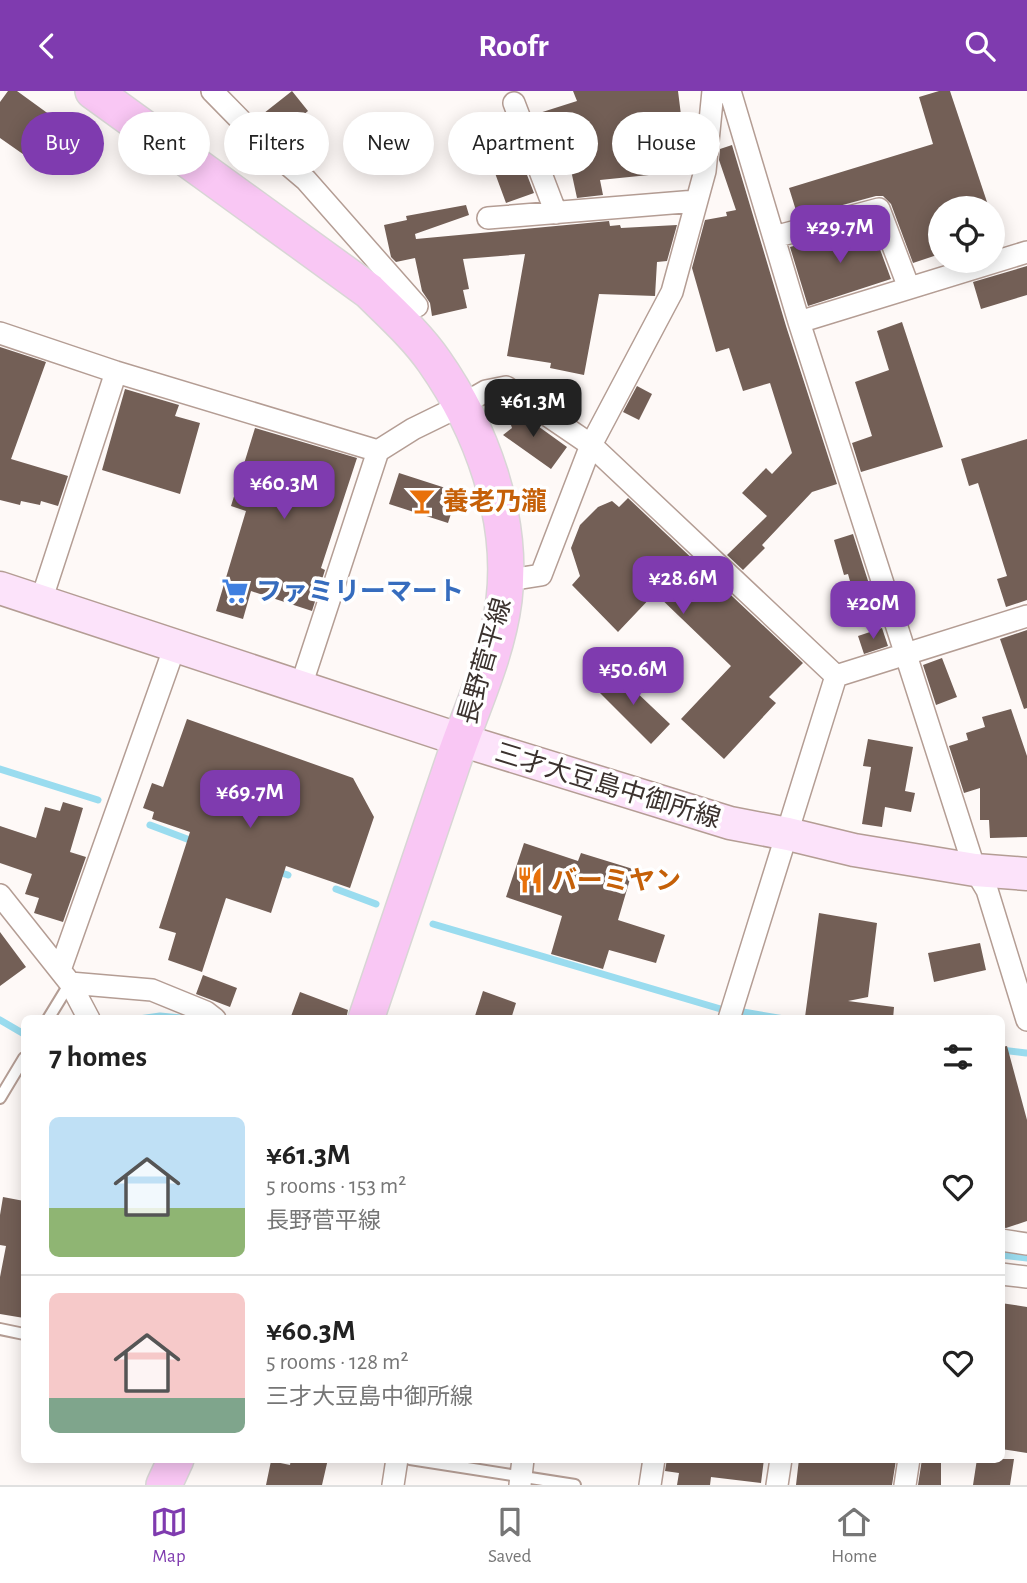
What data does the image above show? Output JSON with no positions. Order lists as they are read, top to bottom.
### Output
{
  "streets": {
    "main road": ["長野菅平線", "三才大豆島中御所線"]
  },
  "crossings": [
    ["長野菅平線", "三才大豆島中御所線"]
  ],
  "places": {
    "bar": ["養老乃瀧"],
    "supermarket": ["ファミリーマート"],
    "restaurant": ["バーミヤン"]
  },
  "page": {
    "header": "Roofr",
    "chip": [
      "Buy",
      "Rent",
      "Filters",
      "New",
      "Apartment",
      "House"
    ],
    "price": [
      "¥29.7M",
      "¥61.3M",
      "¥60.3M",
      "¥28.6M",
      "¥20M",
      "¥50.6M",
      "¥69.7M"
    ],
    "heading": "7 homes",
    "list": [
      {
        "name": "¥61.3M",
        "note": "5 rooms · 153 m² · 長野菅平線"
      },
      {
        "name": "¥60.3M",
        "note": "5 rooms · 128 m² · 三才大豆島中御所線"
      }
    ],
    "tabs": ["Map", "Saved", "Home"]
  }
}
